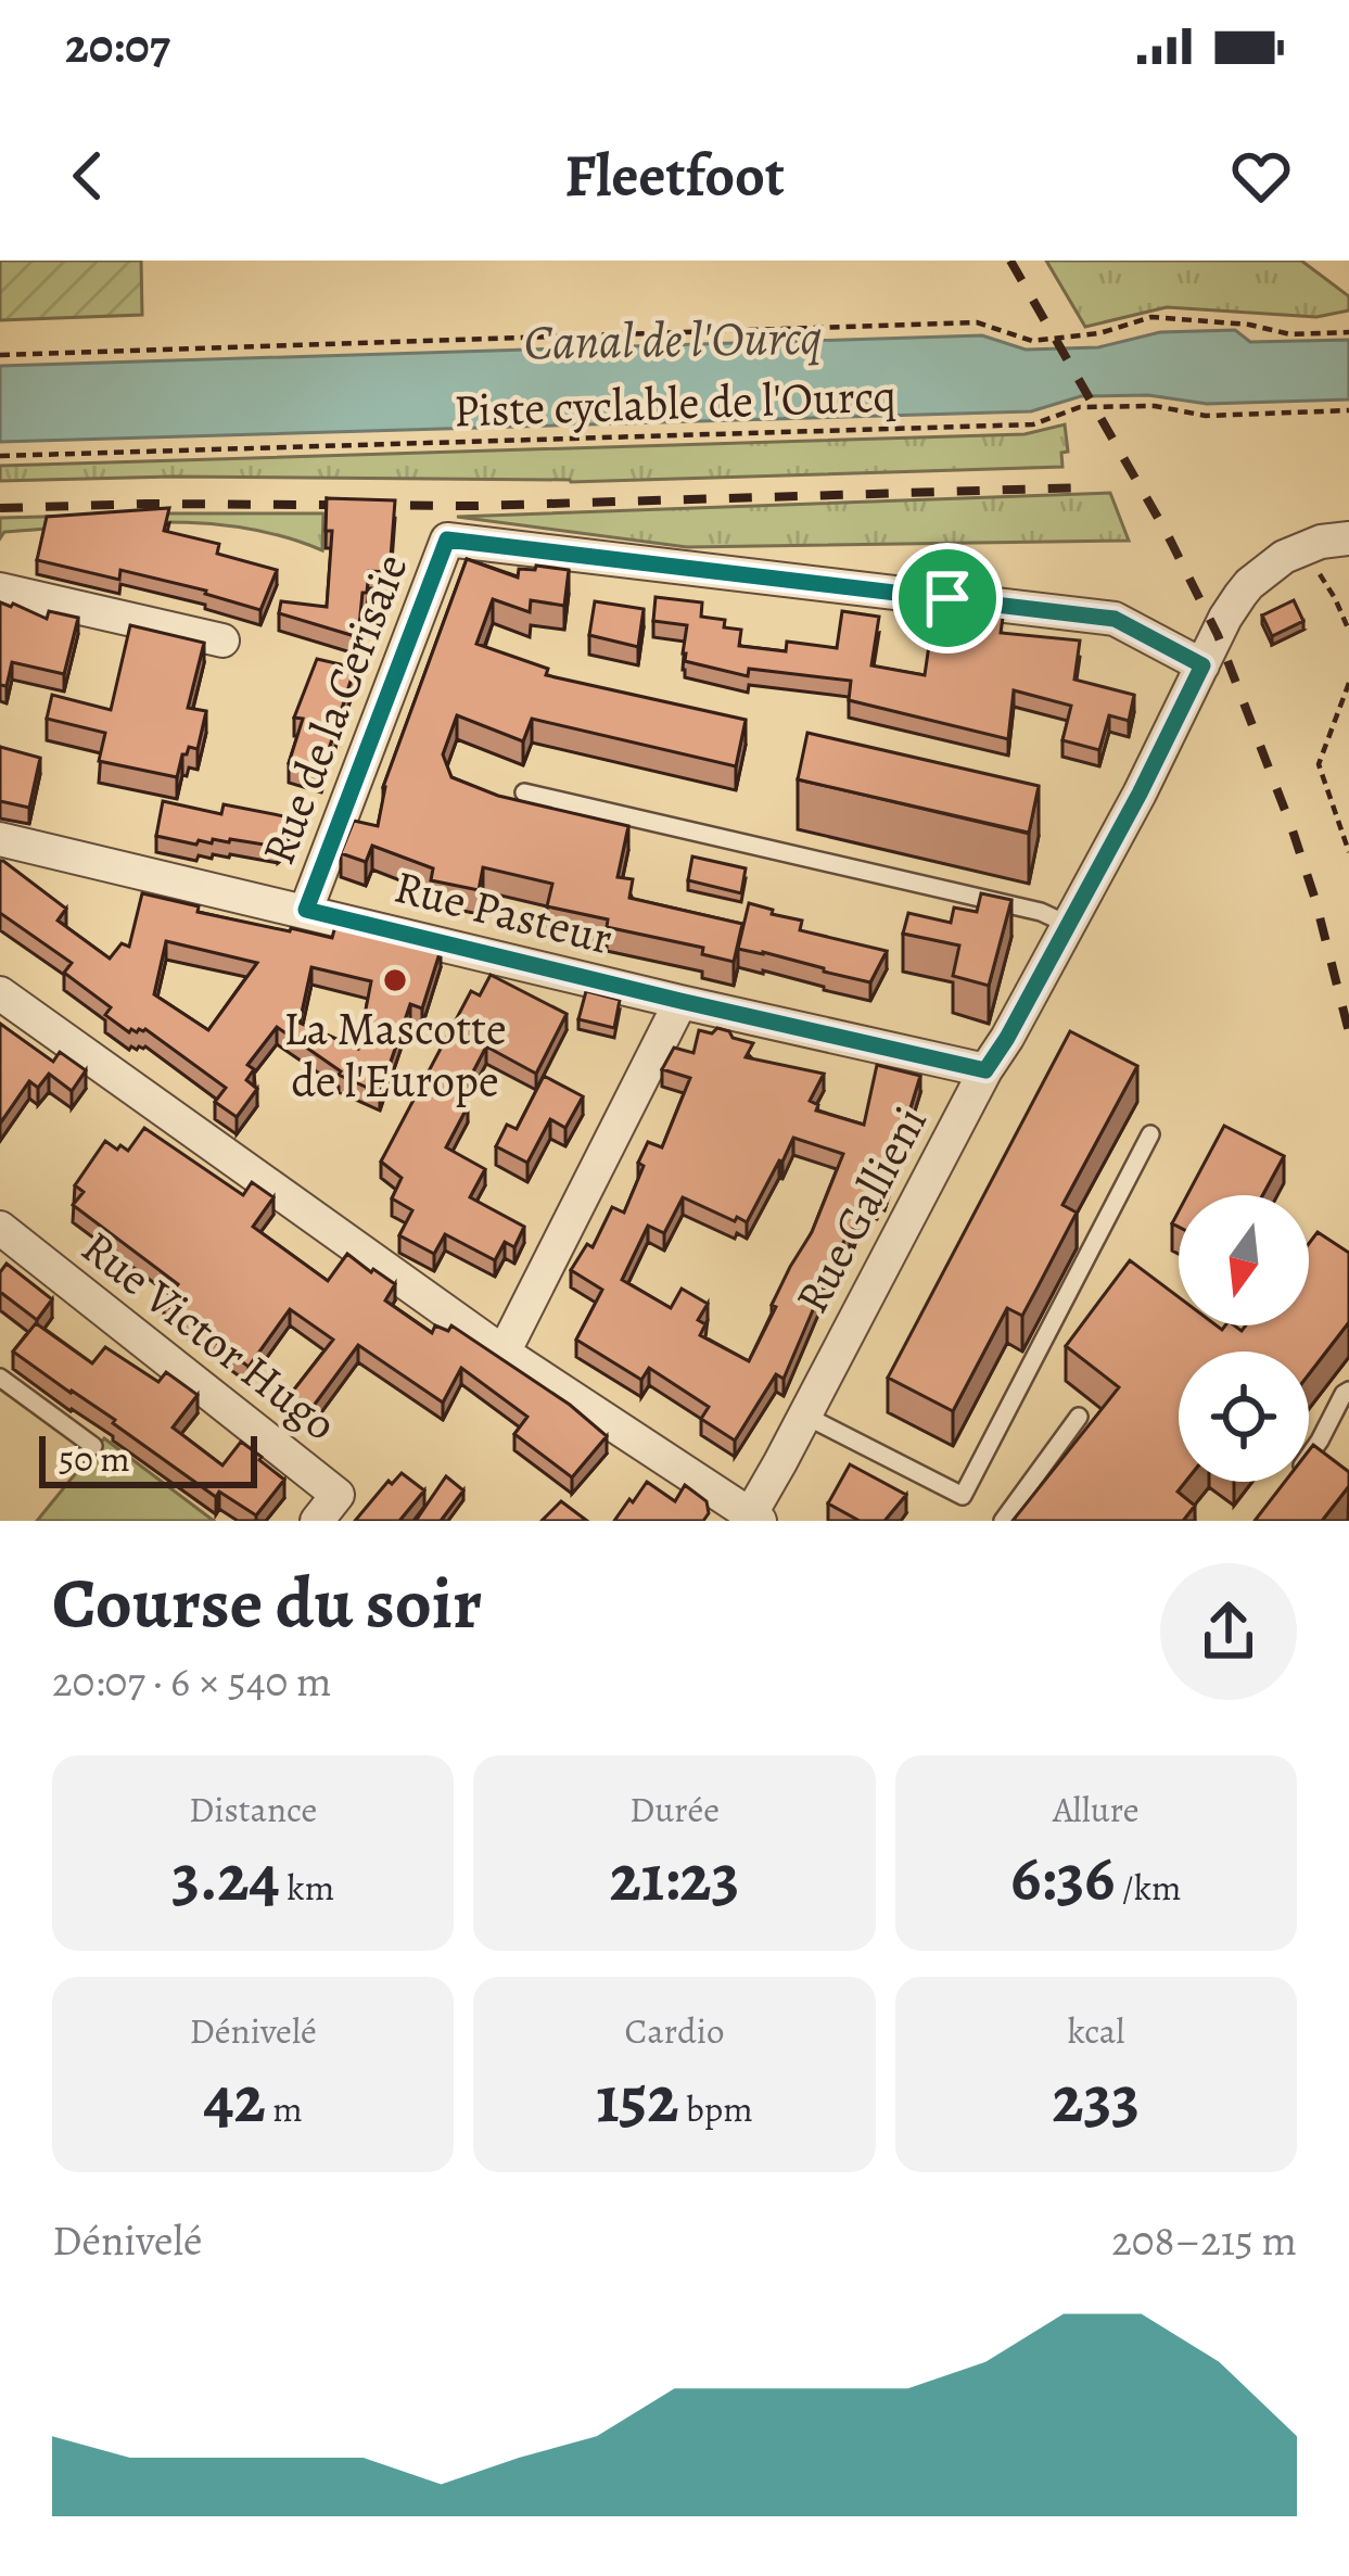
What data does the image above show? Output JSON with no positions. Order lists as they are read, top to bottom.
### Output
{
  "streets": {
    "street": [
      "Rue de la Cerisaie",
      "Rue Pasteur",
      "Rue Gallieni",
      "Rue Victor Hugo"
    ],
    "path": ["Piste cyclable de l'Ourcq"]
  },
  "crossings": [
    ["Rue de la Cerisaie", "Rue Pasteur"],
    ["Rue de la Cerisaie", "Rue Gallieni"],
    ["Rue Pasteur", "Rue Gallieni"]
  ],
  "water": ["Canal de l'Ourcq"],
  "places": ["La Mascotte de l'Europe"],
  "scale_bar": "50 m",
  "north": "bottom",
  "page": {
    "status": "20:07",
    "header": "Fleetfoot",
    "scale": "50 m",
    "heading": ["Course du soir", "20:07 · 6 × 540 m"],
    "stats": [
      ["Distance", "3.24 km"],
      ["Durée", "21:23"],
      ["Allure", "6:36 /km"],
      ["Dénivelé", "42 m"],
      ["Cardio", "152 bpm"],
      ["kcal", "233"]
    ],
    "chart": ["Dénivelé", "208–215 m"]
  }
}
